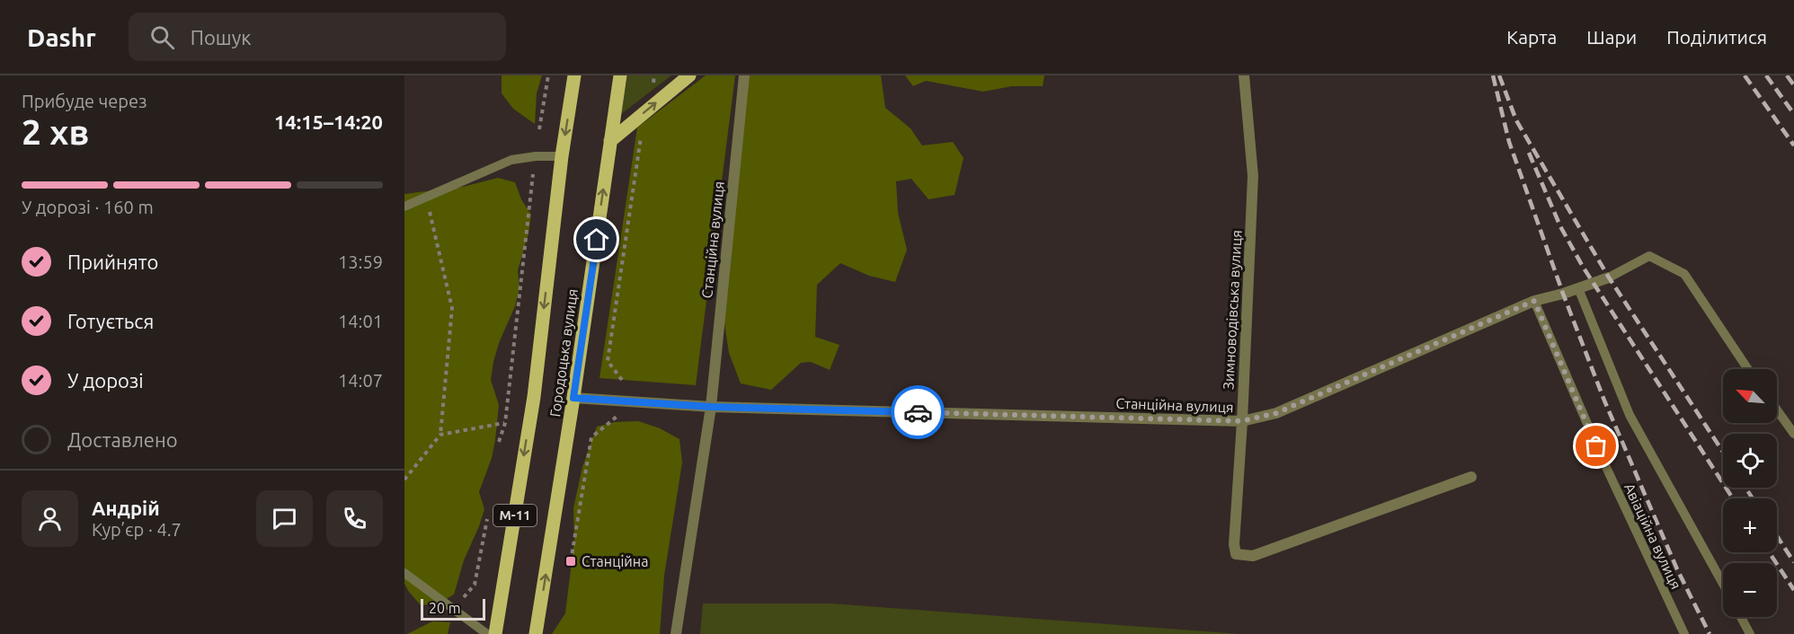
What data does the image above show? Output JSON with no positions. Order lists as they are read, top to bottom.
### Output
{
  "streets": {
    "main road": ["Городоцька вулиця", "М-11"],
    "street": ["Станційна вулиця", "Зимноводівська вулиця"],
    "lane": ["Авіаційна вулиця"]
  },
  "crossings": [
    ["Станційна вулиця", "Зимноводівська вулиця"],
    ["Станційна вулиця", "Городоцька вулиця"],
    ["Станційна вулиця", "Авіаційна вулиця"]
  ],
  "places": {
    "transit": ["Станційна"]
  },
  "scale_bar": "20 m",
  "north": "top left",
  "page": {
    "header": "Dashr",
    "search": "Пошук",
    "nav": ["Карта", "Шари", "Поділитися"],
    "heading": ["2 хв", "Прибуде через", "14:15–14:20"],
    "panel": ["Андрій", "Кур’єр · 4.7"],
    "bar": "У дорозі · 160 m",
    "list": [
      ["Прийнято", "13:59"],
      ["Готується", "14:01"],
      ["У дорозі", "14:07"],
      "Доставлено"
    ],
    "map_buttons": ["+", "−"],
    "scale": "20 m"
  }
}
